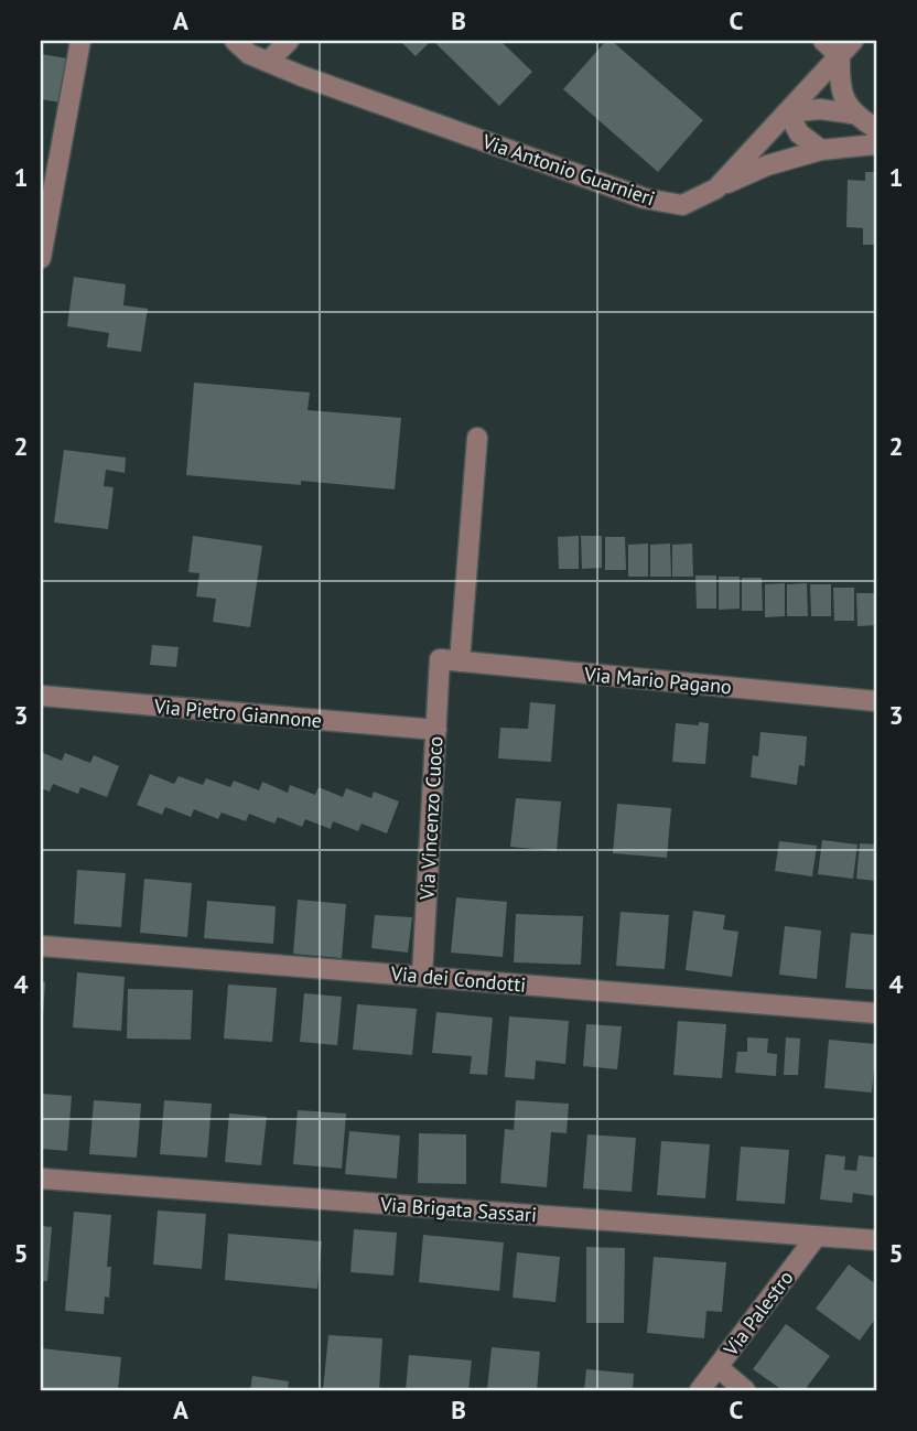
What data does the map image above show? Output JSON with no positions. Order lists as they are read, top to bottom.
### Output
{
  "streets": {
    "street": [
      "Via Antonio Guarnieri",
      "Via Mario Pagano",
      "Via Pietro Giannone",
      "Via Vincenzo Cuoco",
      "Via dei Condotti",
      "Via Brigata Sassari",
      "Via Palestro"
    ]
  },
  "crossings": [
    ["Via Mario Pagano", "Via Vincenzo Cuoco"],
    ["Via Pietro Giannone", "Via Vincenzo Cuoco"],
    ["Via Vincenzo Cuoco", "Via dei Condotti"],
    ["Via Brigata Sassari", "Via Palestro"]
  ],
  "grid": {
    "columns": ["A", "B", "C"],
    "rows": [
      "1",
      "2",
      "3",
      "4",
      "5"
    ]
  }
}
